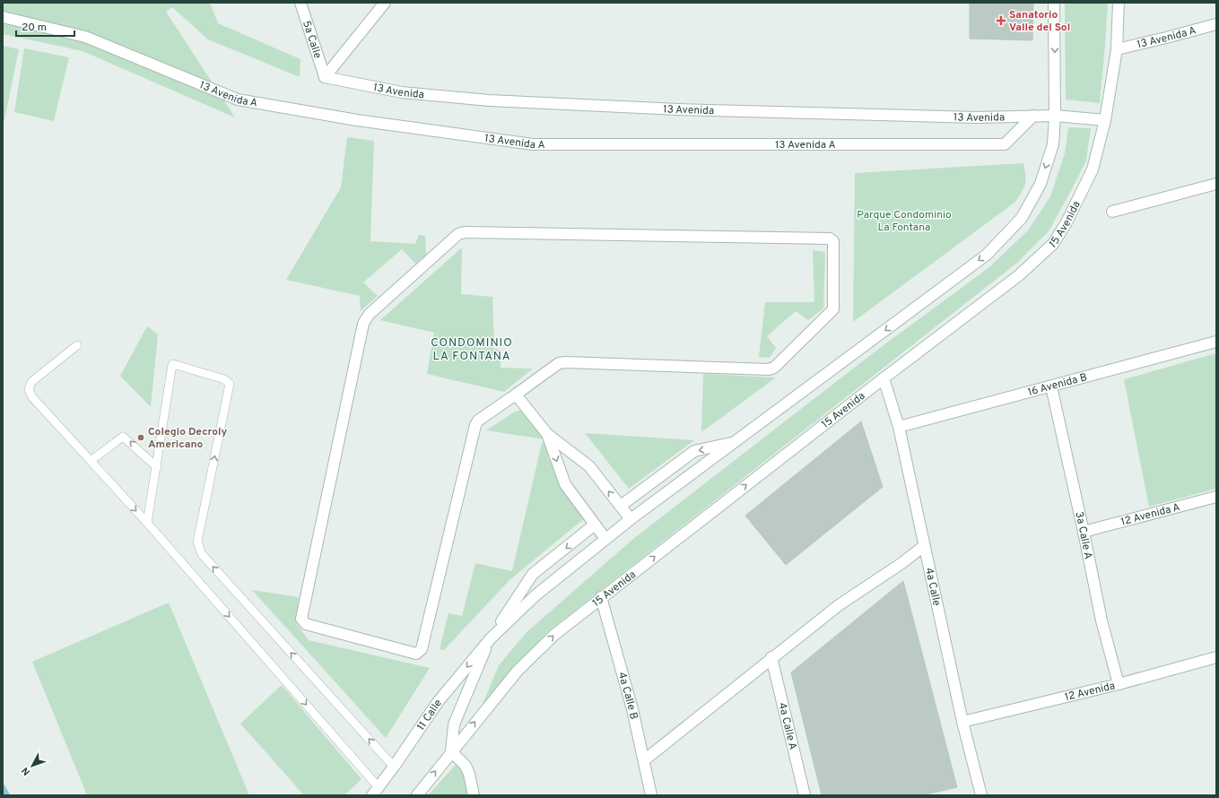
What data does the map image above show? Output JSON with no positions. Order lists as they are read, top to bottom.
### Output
{
  "streets": {
    "street": [
      "13 Avenida A",
      "5a Calle",
      "13 Avenida",
      "15 Avenida",
      "16 Avenida B",
      "12 Avenida A",
      "3a Calle A",
      "4a Calle",
      "12 Avenida",
      "4a Calle B",
      "11 Calle",
      "4a Calle A"
    ]
  },
  "crossings": [
    ["13 Avenida A", "13 Avenida"],
    ["13 Avenida A", "15 Avenida"],
    ["5a Calle", "13 Avenida"],
    ["13 Avenida", "15 Avenida"],
    ["15 Avenida", "4a Calle"],
    ["15 Avenida", "4a Calle B"],
    ["16 Avenida B", "3a Calle A"],
    ["16 Avenida B", "4a Calle"],
    ["12 Avenida A", "3a Calle A"],
    ["3a Calle A", "12 Avenida"],
    ["4a Calle", "12 Avenida"]
  ],
  "districts": ["CONDOMINIO LA FONTANA"],
  "parks": ["Parque Condominio La Fontana"],
  "places": {
    "health": ["Sanatorio Valle del Sol"],
    "other": ["Colegio Decroly Americano"]
  },
  "scale_bar": "20 m",
  "north": "bottom left"
}
